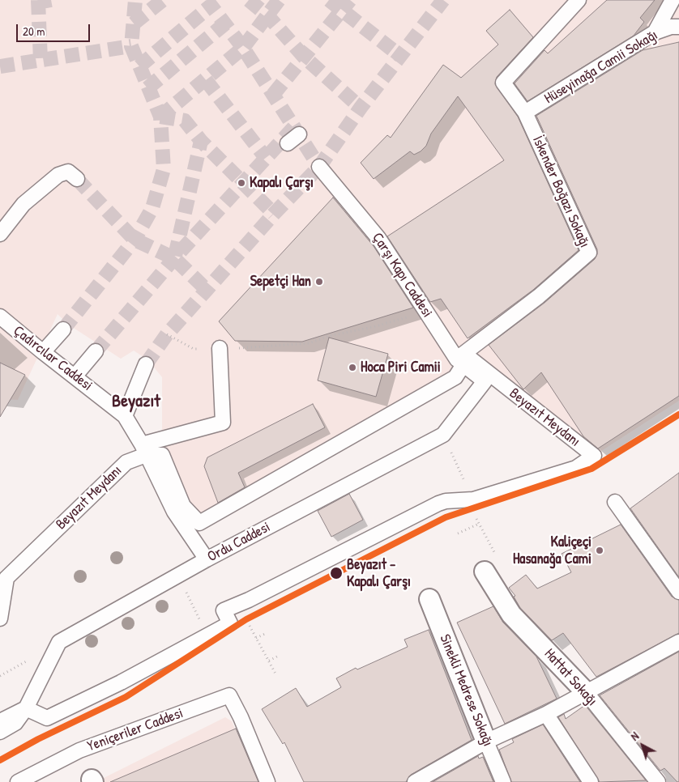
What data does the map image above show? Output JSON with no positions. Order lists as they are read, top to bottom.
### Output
{
  "streets": {
    "street": [
      "Hüseyinağa Camii Sokağı",
      "İskender Boğazı Sokağı",
      "Çarşı Kapı Caddesi",
      "Çadırcılar Caddesi",
      "Beyazıt Meydanı",
      "Ordu Caddesi",
      "Hattat Sokağı",
      "Sinekli Medrese Sokağı",
      "Yeniçeriler Caddesi"
    ]
  },
  "crossings": [
    ["Hüseyinağa Camii Sokağı", "İskender Boğazı Sokağı"],
    ["İskender Boğazı Sokağı", "Çarşı Kapı Caddesi"],
    ["İskender Boğazı Sokağı", "Beyazıt Meydanı"],
    ["Çarşı Kapı Caddesi", "Beyazıt Meydanı"],
    ["Çarşı Kapı Caddesi", "Ordu Caddesi"],
    ["Beyazıt Meydanı", "Ordu Caddesi"]
  ],
  "districts": ["Beyazıt"],
  "places": [
    "Kapalı Çarşı",
    "Sepetçi Han",
    "Hoca Piri Camii",
    "Kaliçeçi Hasanağa Cami",
    "Beyazıt - Kapalı Çarşı"
  ],
  "scale_bar": "20 m",
  "north": "top left"
}
